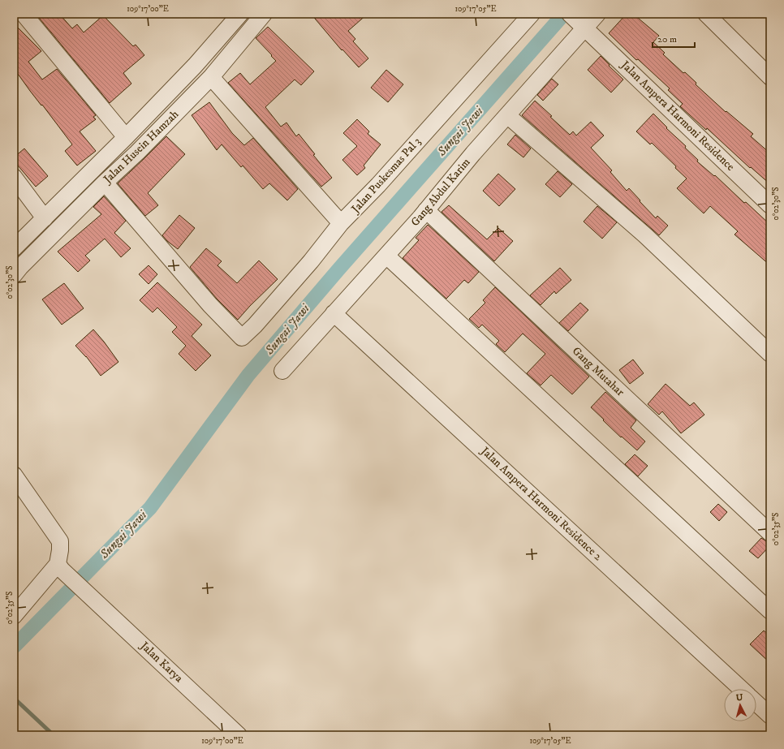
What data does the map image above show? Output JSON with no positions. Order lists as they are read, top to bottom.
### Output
{
  "streets": {
    "street": [
      "Jalan Ampera Harmoni Residence",
      "Jalan Husein Hamzah",
      "Jalan Puskesmas Pal 3",
      "Gang Abdul Karim",
      "Gang Mutahar",
      "Jalan Ampera Harmoni Residence 2",
      "Jalan Karya"
    ]
  },
  "crossings": [
    ["Jalan Ampera Harmoni Residence", "Gang Abdul Karim"],
    ["Jalan Husein Hamzah", "Jalan Puskesmas Pal 3"],
    ["Gang Abdul Karim", "Gang Mutahar"],
    ["Gang Abdul Karim", "Jalan Ampera Harmoni Residence 2"]
  ],
  "water": ["Sungai Jawi"],
  "scale_bar": "20 m",
  "north": "top",
  "coordinates": [
    "109°17'00\"E",
    "109°17'05\"E",
    "0°02'30\"S",
    "0°02'35\"S"
  ]
}
